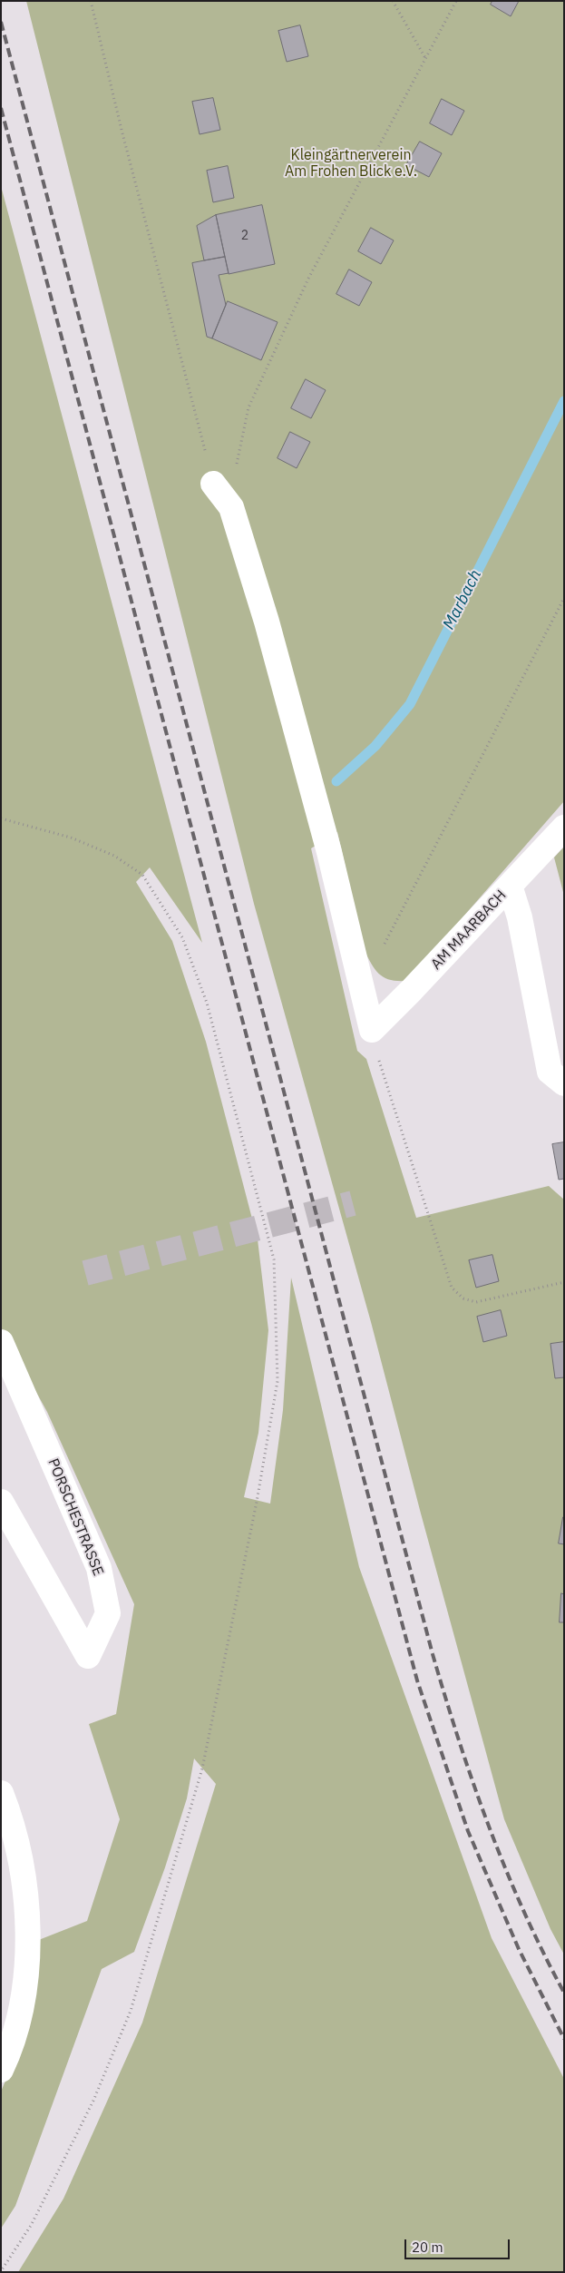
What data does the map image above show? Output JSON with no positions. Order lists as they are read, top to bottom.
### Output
{
  "streets": {
    "street": ["AM MAARBACH", "PORSCHESTRASSE"]
  },
  "water": ["Marbach"],
  "parks": ["Kleingärtnerverein Am Frohen Blick e.V."],
  "house_numbers": ["2"],
  "scale_bar": "20 m"
}
